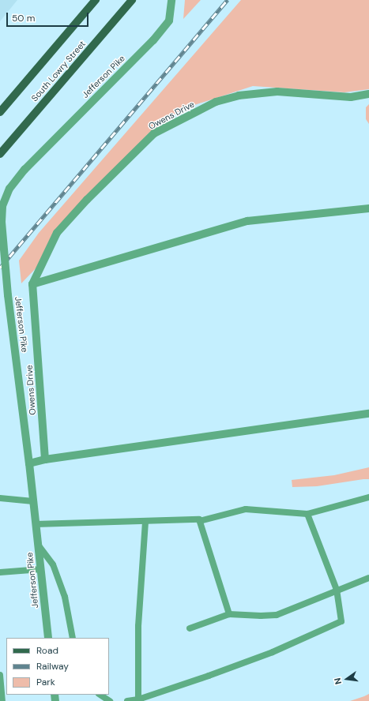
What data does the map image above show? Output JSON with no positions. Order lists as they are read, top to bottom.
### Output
{
  "streets": {
    "main road": ["South Lowry Street"],
    "street": ["Jefferson Pike", "Owens Drive"]
  },
  "legend": ["Road", "Railway", "Park"],
  "scale_bar": "50 m",
  "north": "left"
}
